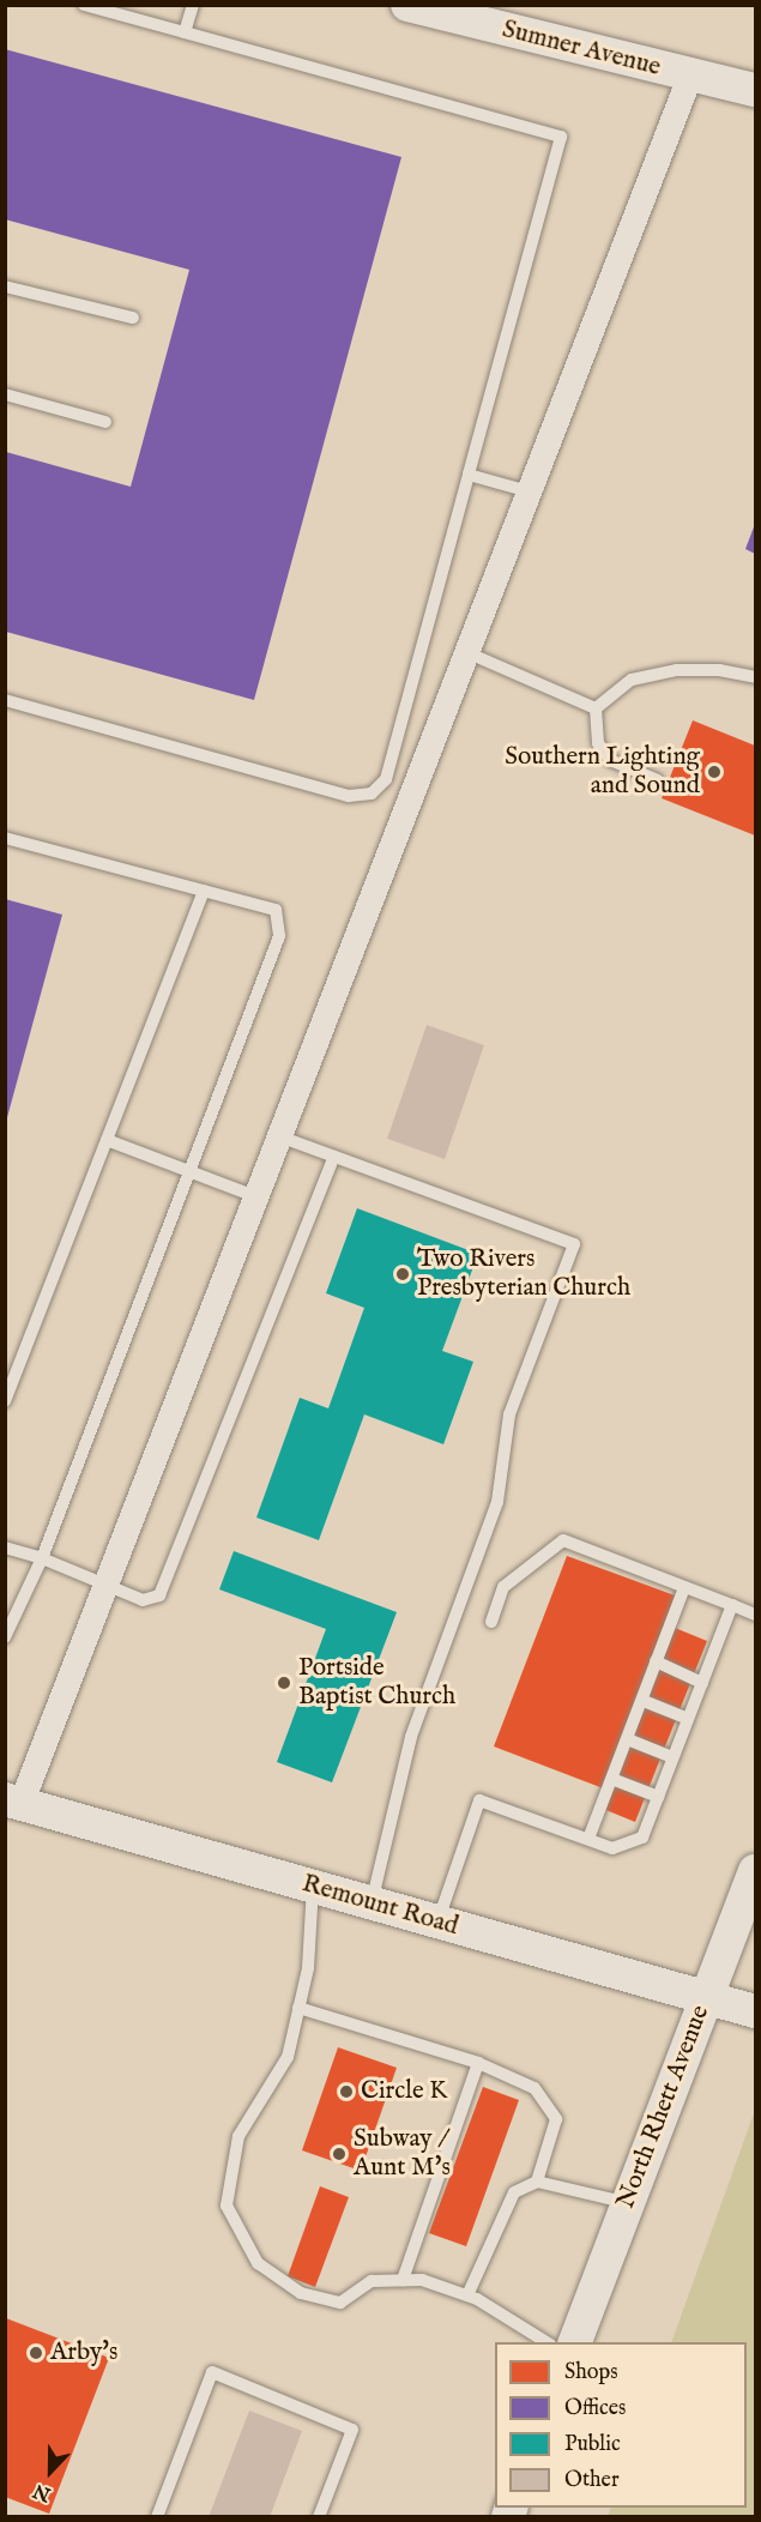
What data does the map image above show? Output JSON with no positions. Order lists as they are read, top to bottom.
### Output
{
  "streets": {
    "main road": ["Sumner Avenue", "Remount Road", "North Rhett Avenue"]
  },
  "crossings": [
    ["Remount Road", "North Rhett Avenue"]
  ],
  "places": [
    "Southern Lighting and Sound",
    "Two Rivers Presbyterian Church",
    "Portside Baptist Church",
    "Circle K",
    "Subway / Aunt M's",
    "Arby's"
  ],
  "legend": [
    "Shops",
    "Offices",
    "Public",
    "Other"
  ],
  "north": "bottom"
}
